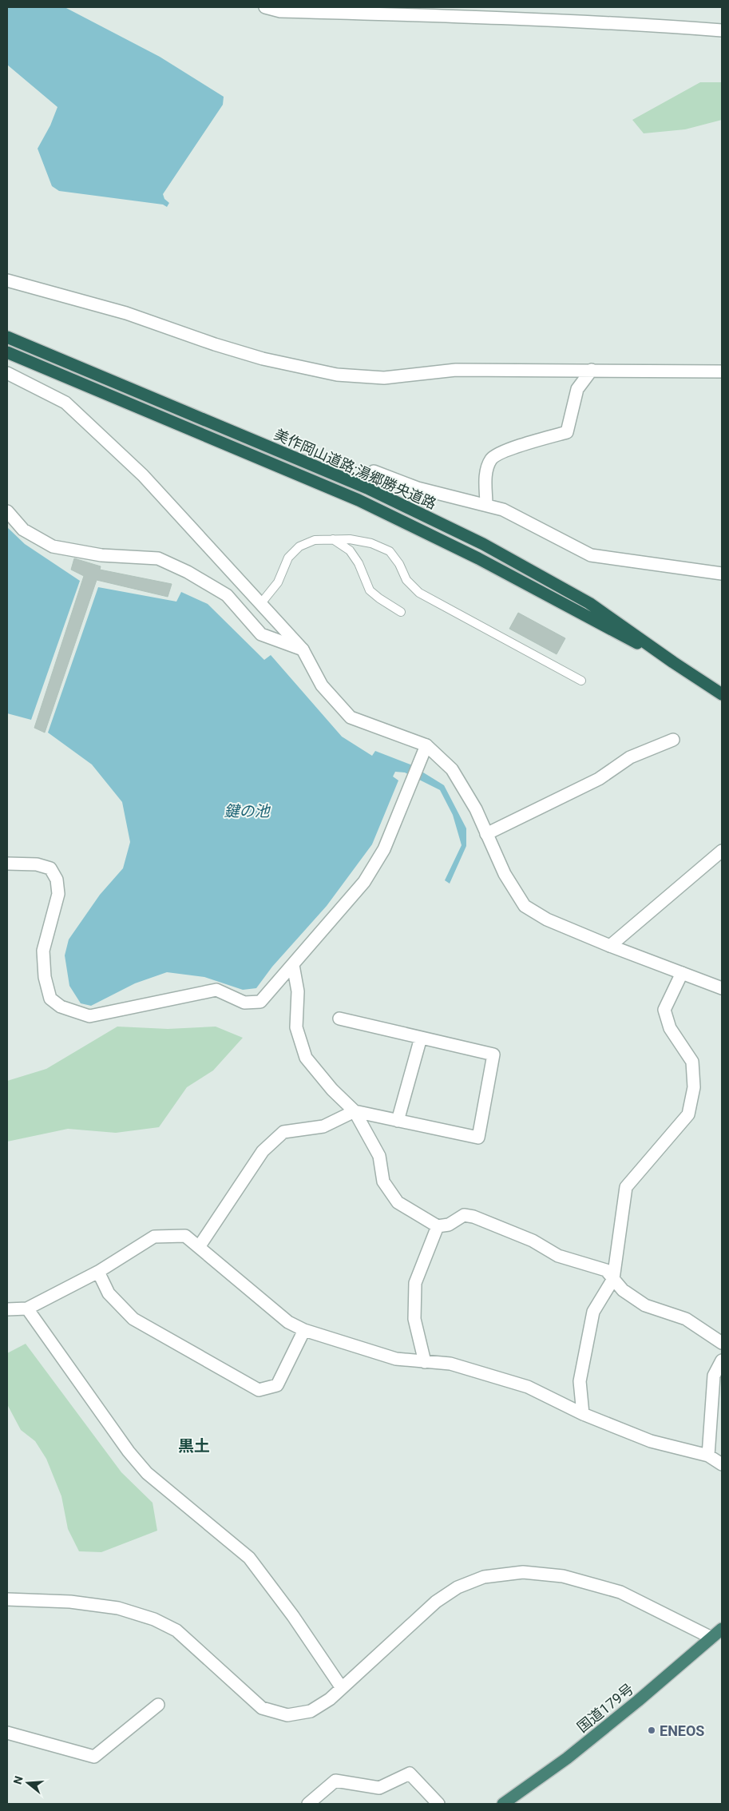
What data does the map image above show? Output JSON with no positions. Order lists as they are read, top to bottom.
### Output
{
  "streets": {
    "highway": ["美作岡山道路;湯郷勝央道路", "国道179号"]
  },
  "districts": ["黒土"],
  "water": ["鍵の池"],
  "places": ["ENEOS"],
  "north": "left"
}
